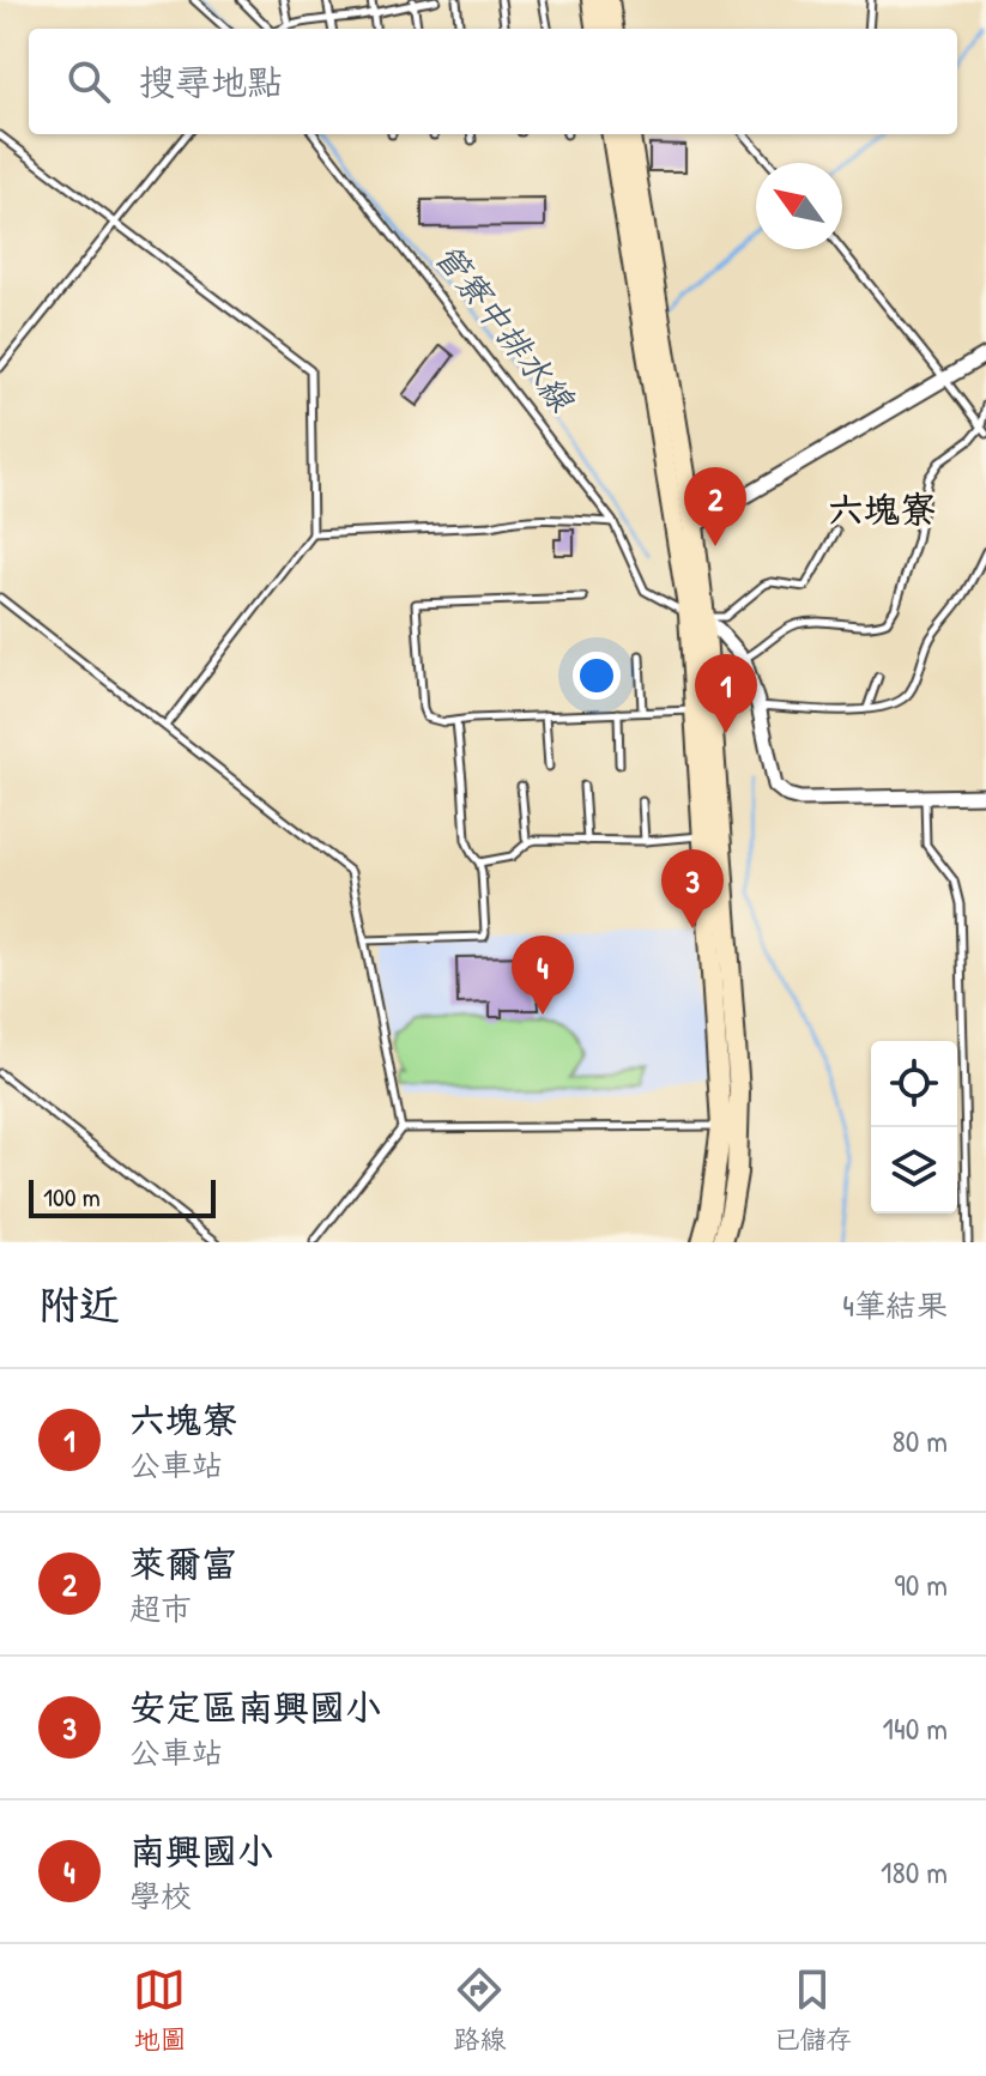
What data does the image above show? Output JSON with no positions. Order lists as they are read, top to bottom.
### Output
{
  "districts": ["六塊寮"],
  "water": ["管寮中排水線"],
  "scale_bar": "100 m",
  "north": "top left",
  "page": {
    "search": "搜尋地點",
    "pins": [
      "2",
      "1",
      "3",
      "4"
    ],
    "scale": "100 m",
    "heading": ["附近", "4筆結果"],
    "list": [
      {
        "mark": "1",
        "name": "六塊寮",
        "note": "公車站",
        "value": "80 m"
      },
      {
        "mark": "2",
        "name": "萊爾富",
        "note": "超市",
        "value": "90 m"
      },
      {
        "mark": "3",
        "name": "安定區南興國小",
        "note": "公車站",
        "value": "140 m"
      },
      {
        "mark": "4",
        "name": "南興國小",
        "note": "學校",
        "value": "180 m"
      }
    ],
    "nav": ["地圖", "路線", "已儲存"]
  }
}
